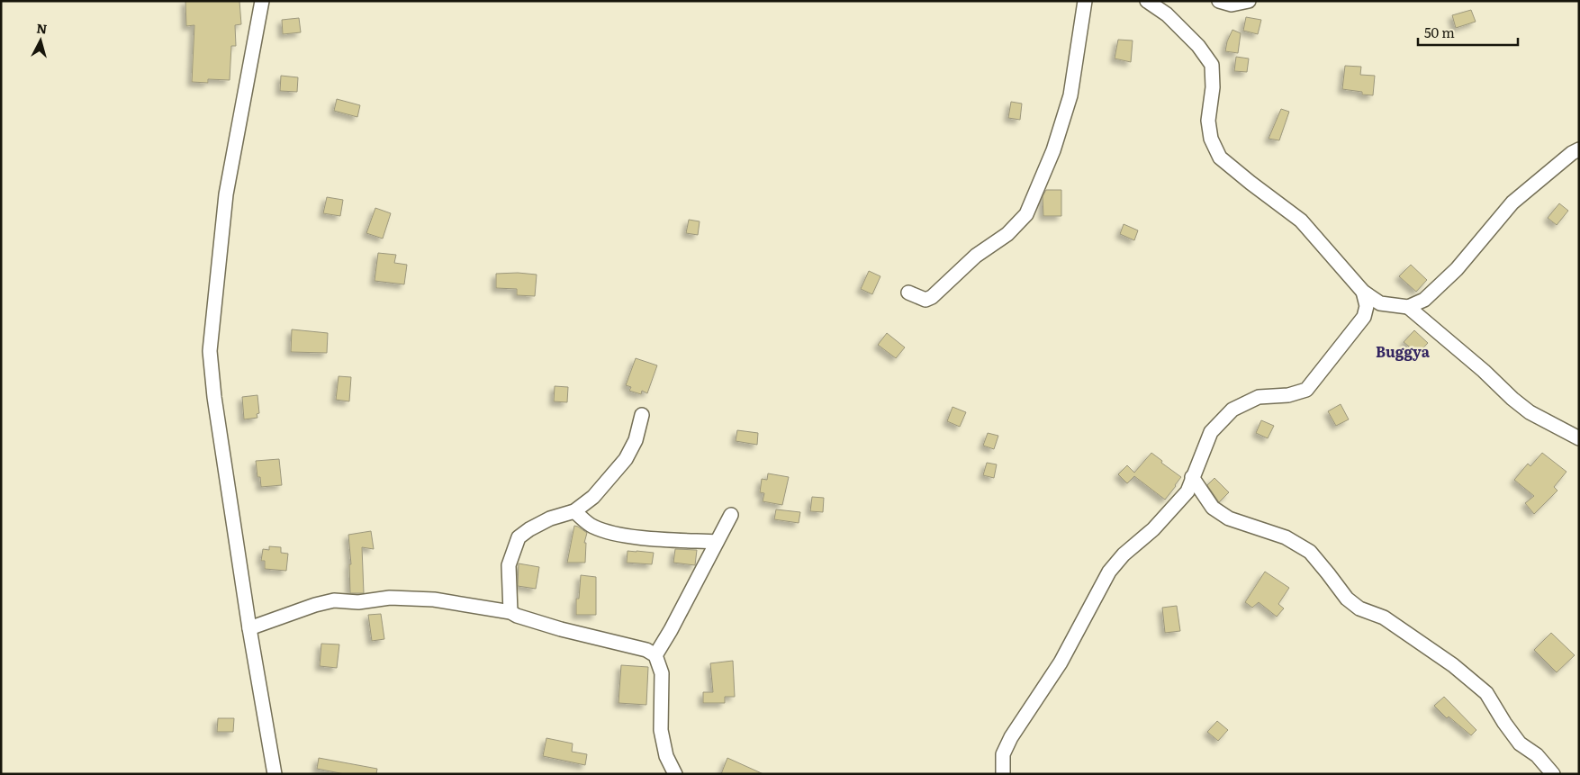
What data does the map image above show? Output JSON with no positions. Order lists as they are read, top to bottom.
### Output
{
  "districts": ["Buggya"],
  "scale_bar": "50 m",
  "north": "top"
}
